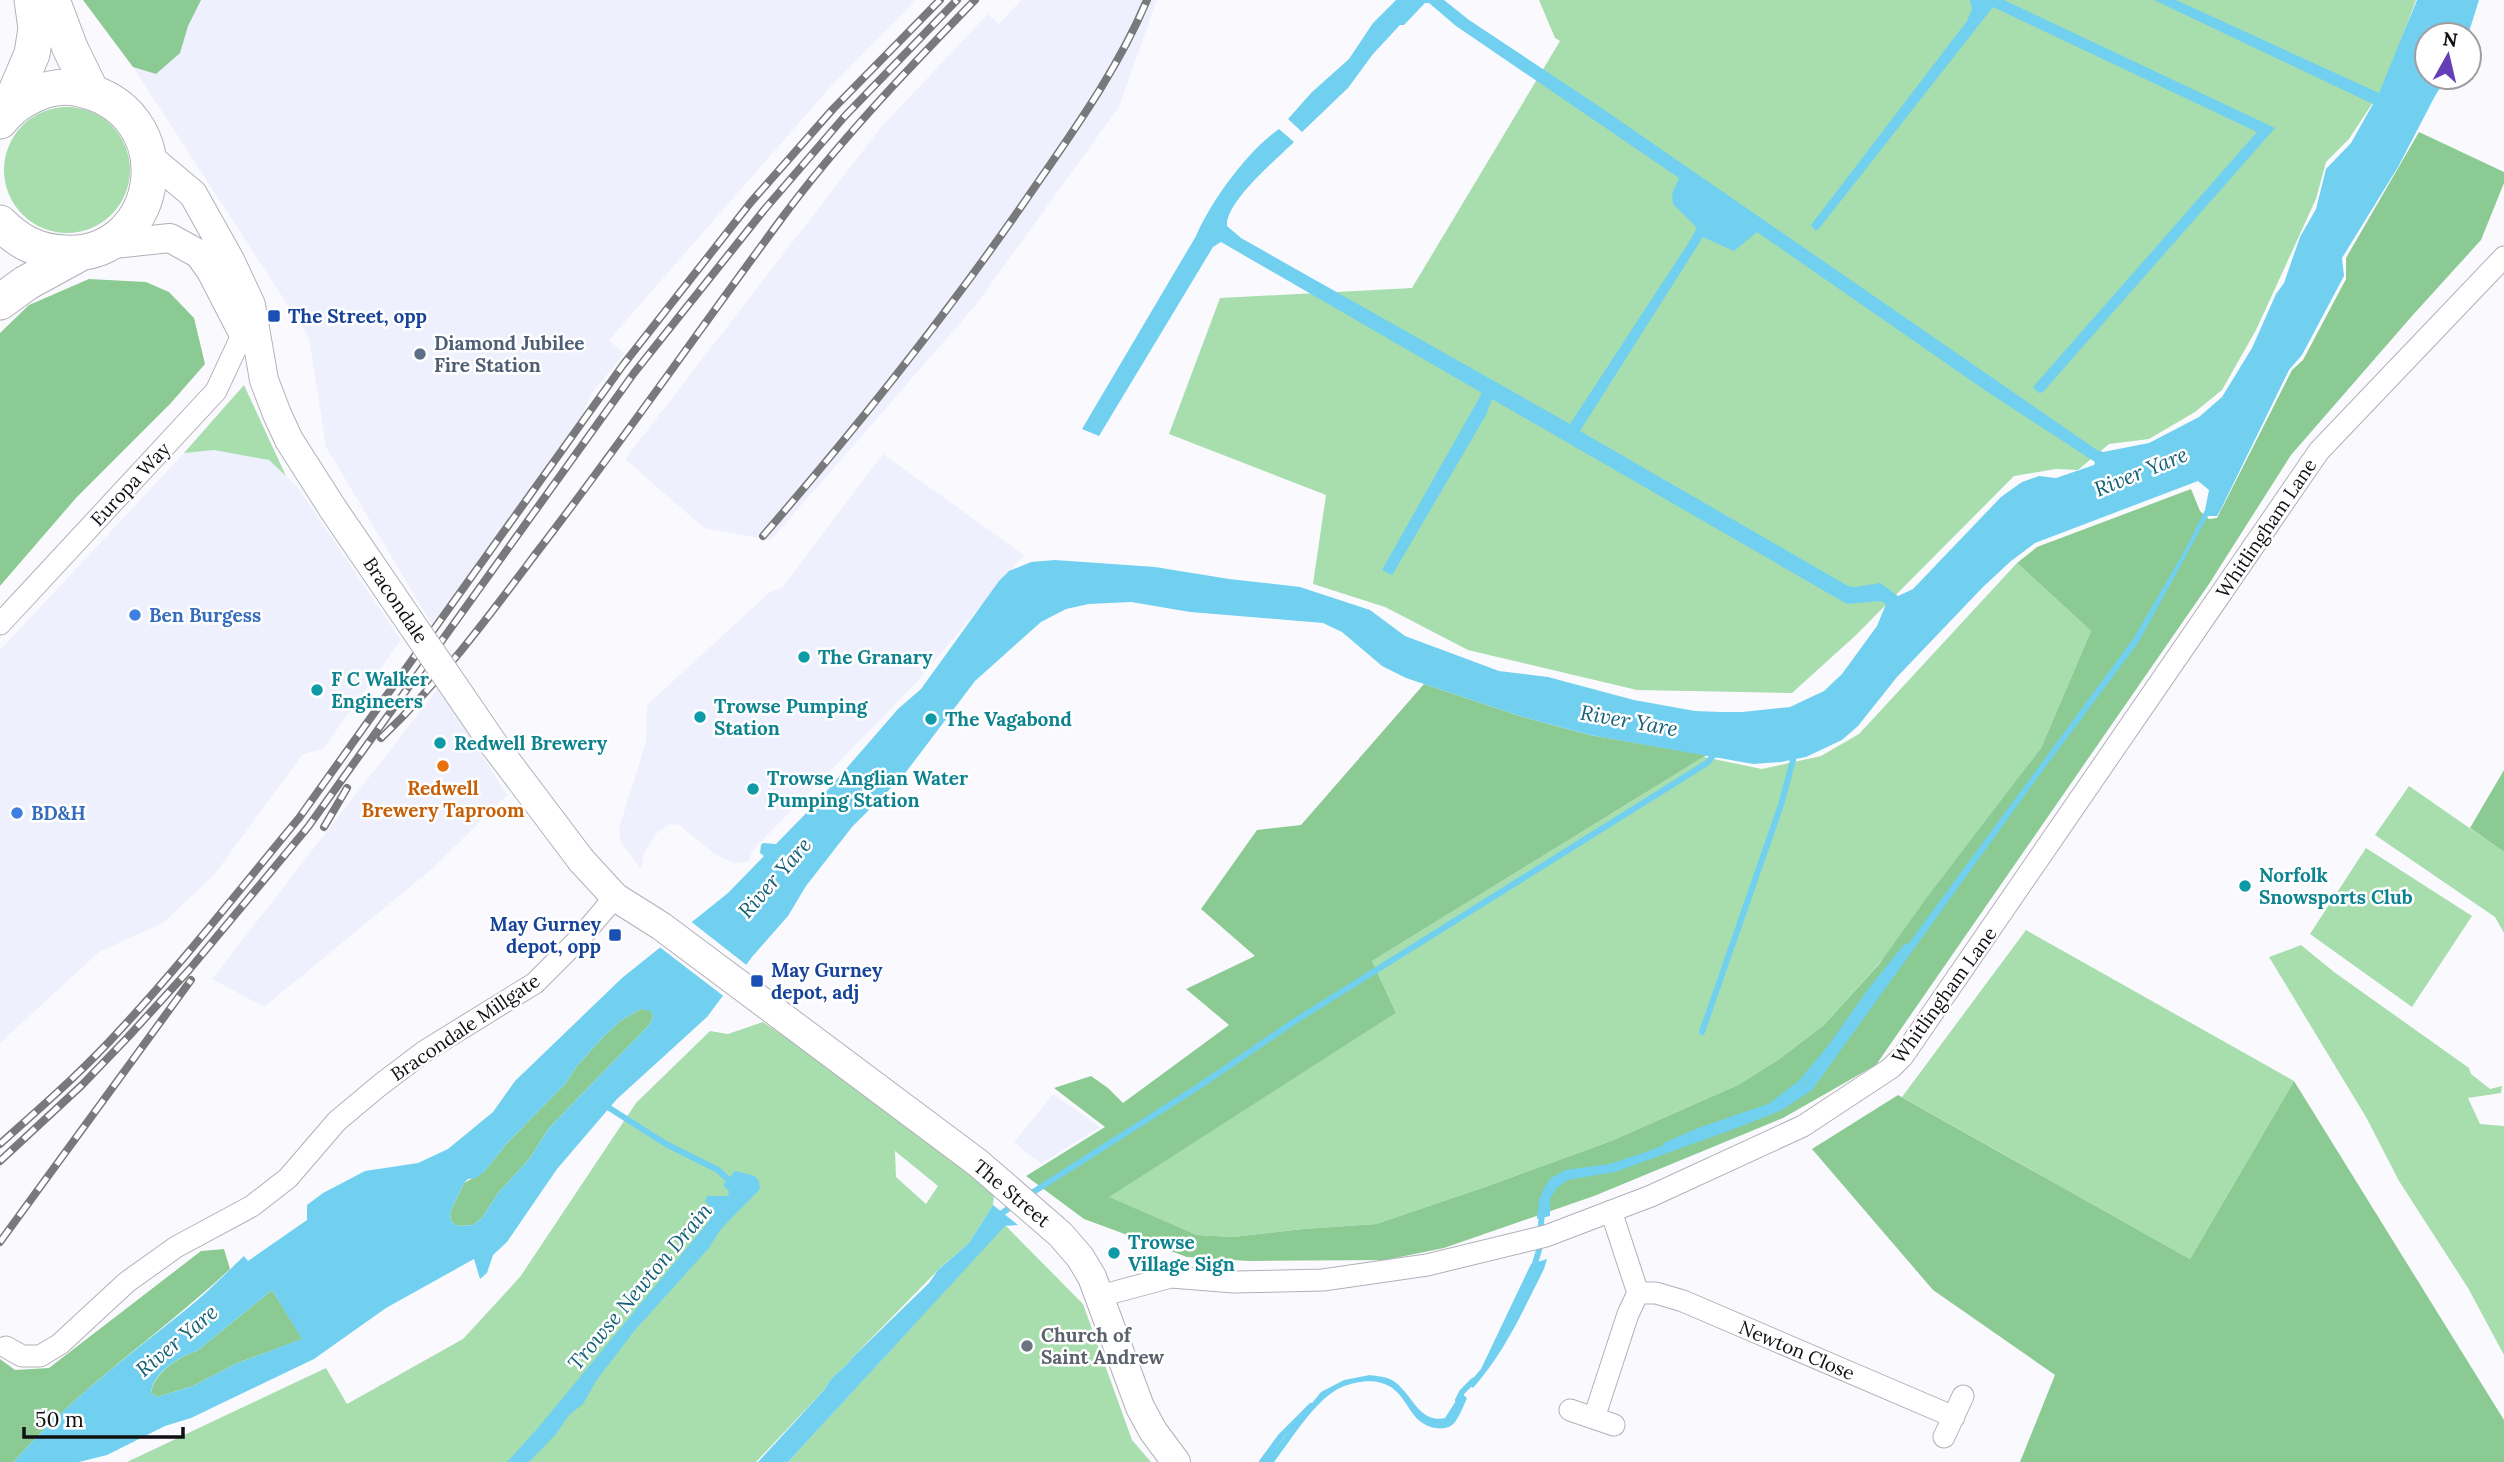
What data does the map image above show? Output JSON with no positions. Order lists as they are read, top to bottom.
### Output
{
  "streets": {
    "street": [
      "Europa Way",
      "Whitlingham Lane",
      "Bracondale",
      "Bracondale Millgate",
      "The Street",
      "Newton Close"
    ]
  },
  "crossings": [
    ["Europa Way", "Bracondale"],
    ["Whitlingham Lane", "The Street"],
    ["Bracondale", "Bracondale Millgate"],
    ["Bracondale", "The Street"]
  ],
  "water": ["River Yare", "Trowse Newton Drain"],
  "places": {
    "transit": ["The Street, opp", "May Gurney depot, opp", "May Gurney depot, adj"],
    "other": [
      "Diamond Jubilee Fire Station",
      "Ben Burgess",
      "The Granary",
      "F C Walker Engineers",
      "Trowse Pumping Station",
      "The Vagabond",
      "Redwell Brewery",
      "Redwell Brewery Taproom",
      "Trowse Anglian Water Pumping Station",
      "BD&H",
      "Norfolk Snowsports Club",
      "Trowse Village Sign",
      "Church of Saint Andrew"
    ]
  },
  "scale_bar": "50 m",
  "north": "top"
}
